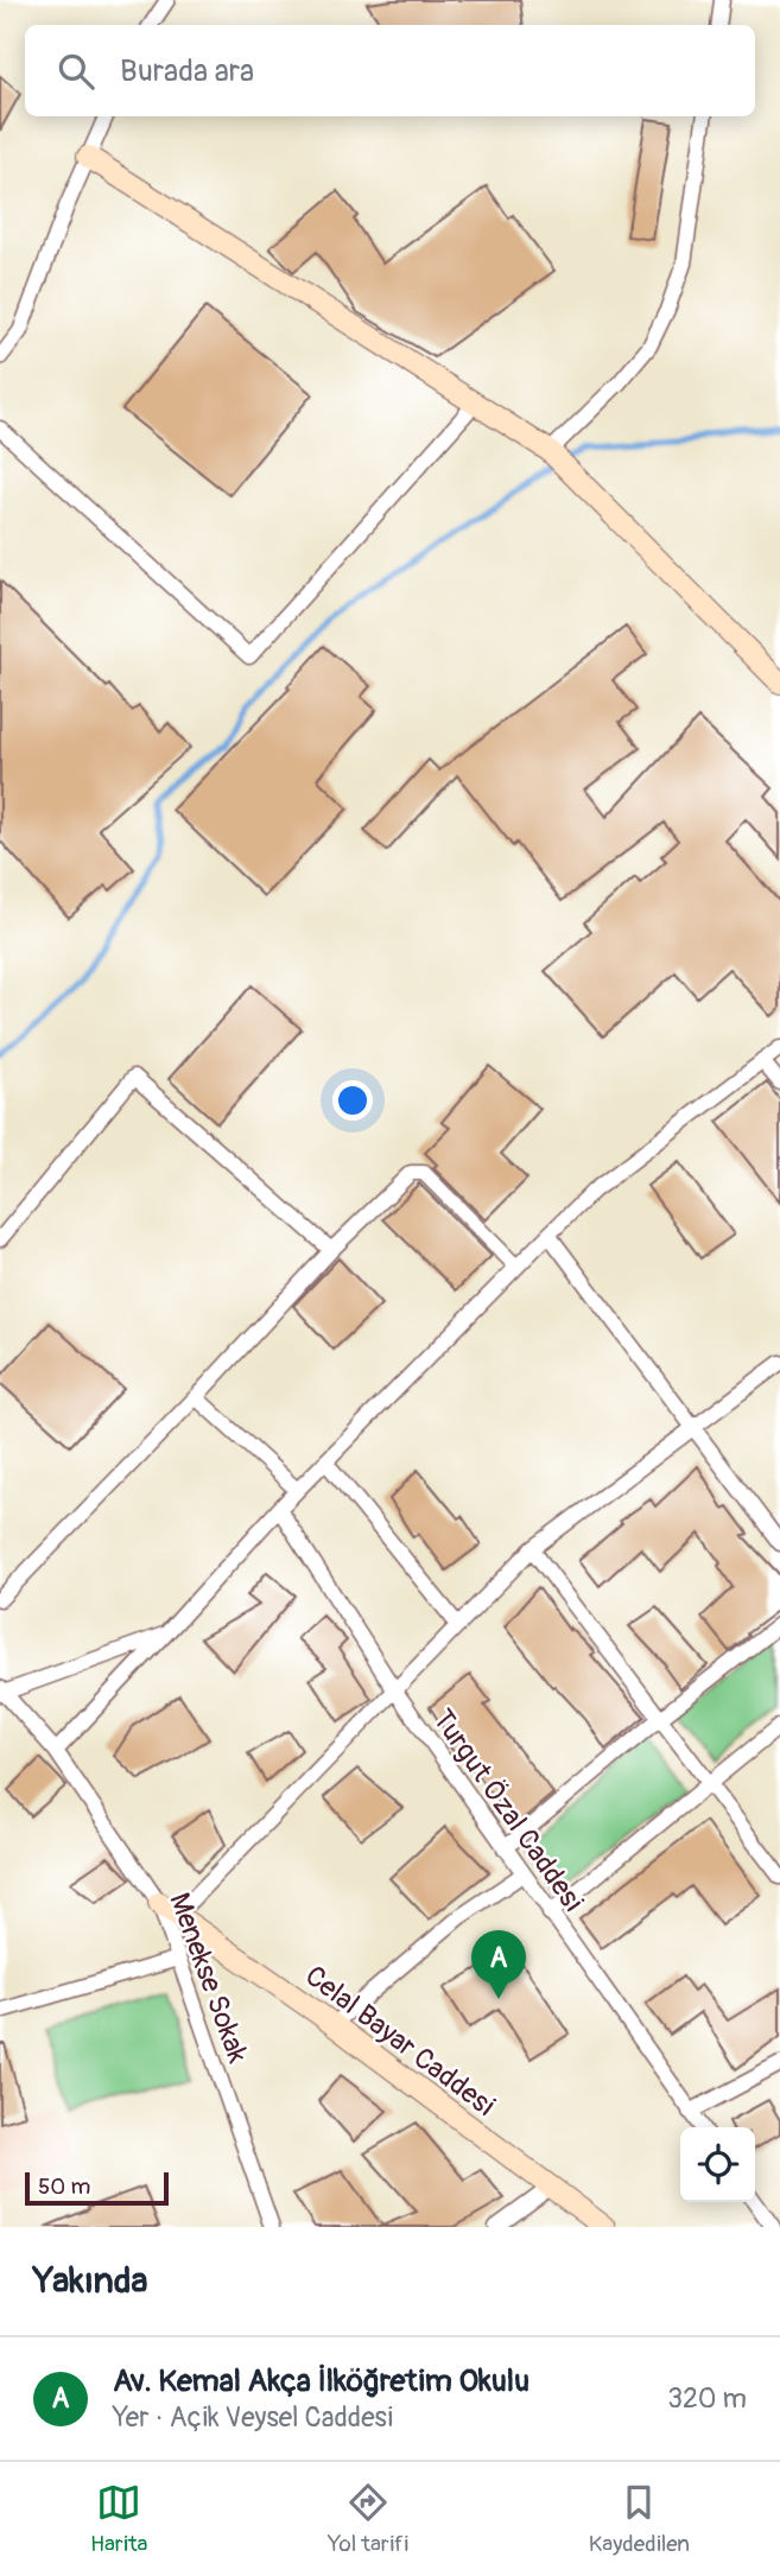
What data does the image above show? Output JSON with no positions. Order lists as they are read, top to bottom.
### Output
{
  "streets": {
    "street": ["Turgut Özal Caddesi", "Menekse Sokak", "Celal Bayar Caddesi"]
  },
  "crossings": [
    ["Menekse Sokak", "Celal Bayar Caddesi"]
  ],
  "scale_bar": "50 m",
  "page": {
    "search": "Burada ara",
    "pins": "A",
    "scale": "50 m",
    "heading": "Yakında",
    "list": [
      {
        "mark": "A",
        "name": "Av. Kemal Akça İlköğretim Okulu",
        "note": "Yer · Açik Veysel Caddesi",
        "value": "320 m"
      }
    ],
    "nav": ["Harita", "Yol tarifi", "Kaydedilen"]
  }
}
